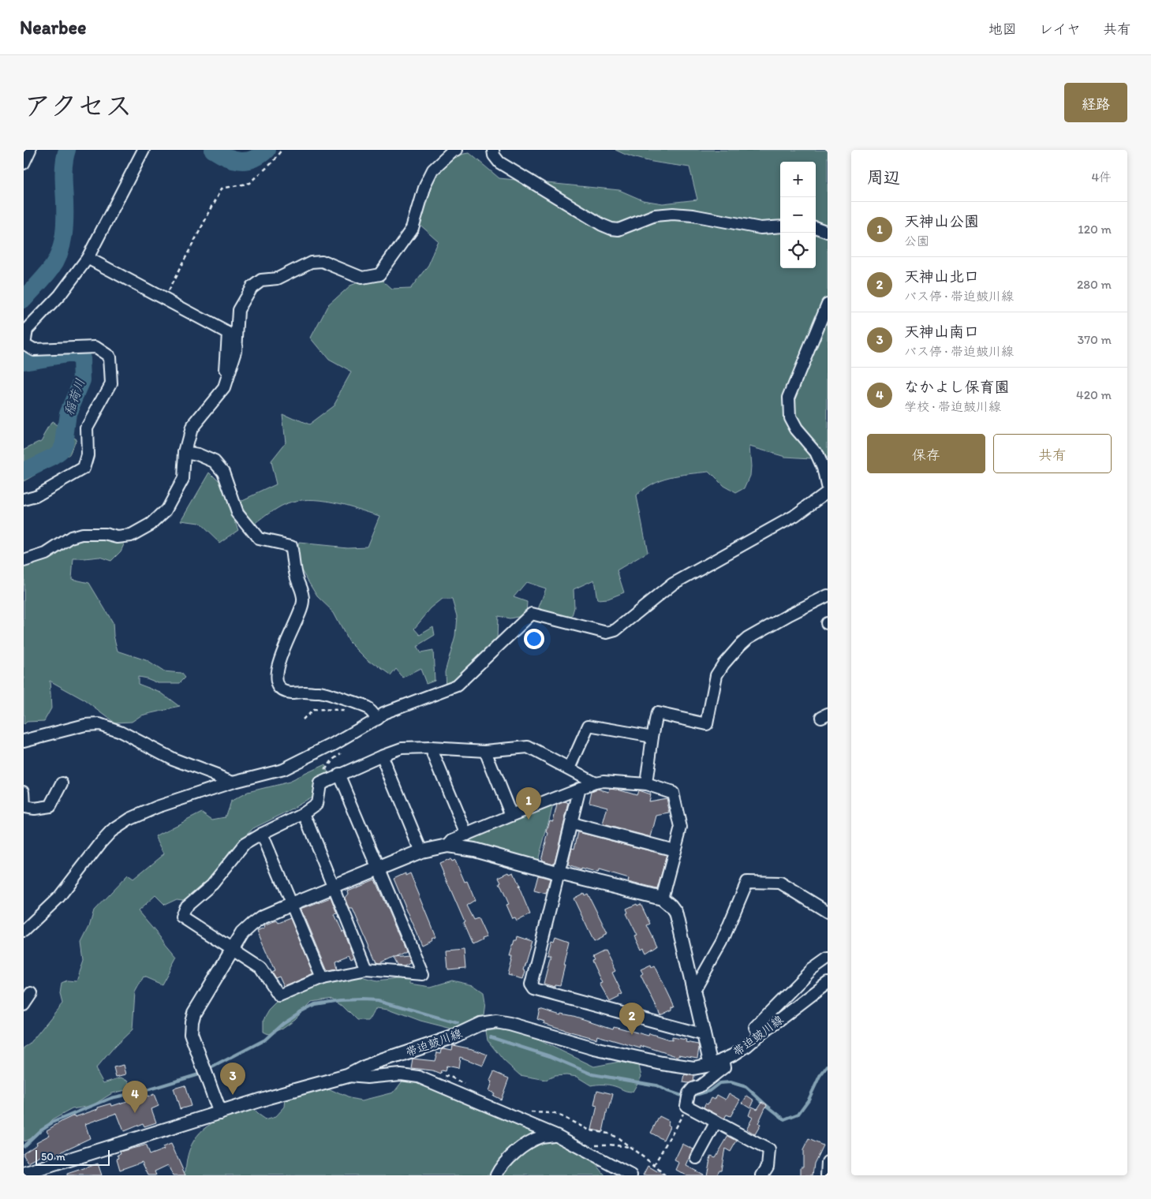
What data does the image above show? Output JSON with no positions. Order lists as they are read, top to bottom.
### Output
{
  "streets": {
    "street": ["帯迫皷川線"]
  },
  "water": ["稲荷川"],
  "scale_bar": "50 m",
  "page": {
    "header": "Nearbee",
    "nav": ["地図", "レイヤ", "共有"],
    "title": "アクセス",
    "buttons": [
      "経路",
      ["保存", "共有"]
    ],
    "heading": ["周辺", "4件"],
    "map_buttons": ["+", "−"],
    "list": [
      {
        "mark": "1",
        "name": "天神山公園",
        "note": "公園",
        "value": "120 m"
      },
      {
        "mark": "2",
        "name": "天神山北口",
        "note": "バス停 · 帯迫皷川線",
        "value": "280 m"
      },
      {
        "mark": "3",
        "name": "天神山南口",
        "note": "バス停 · 帯迫皷川線",
        "value": "370 m"
      },
      {
        "mark": "4",
        "name": "なかよし保育園",
        "note": "学校 · 帯迫皷川線",
        "value": "420 m"
      }
    ],
    "pins": [
      "1",
      "2",
      "3",
      "4"
    ],
    "scale": "50 m"
  }
}
